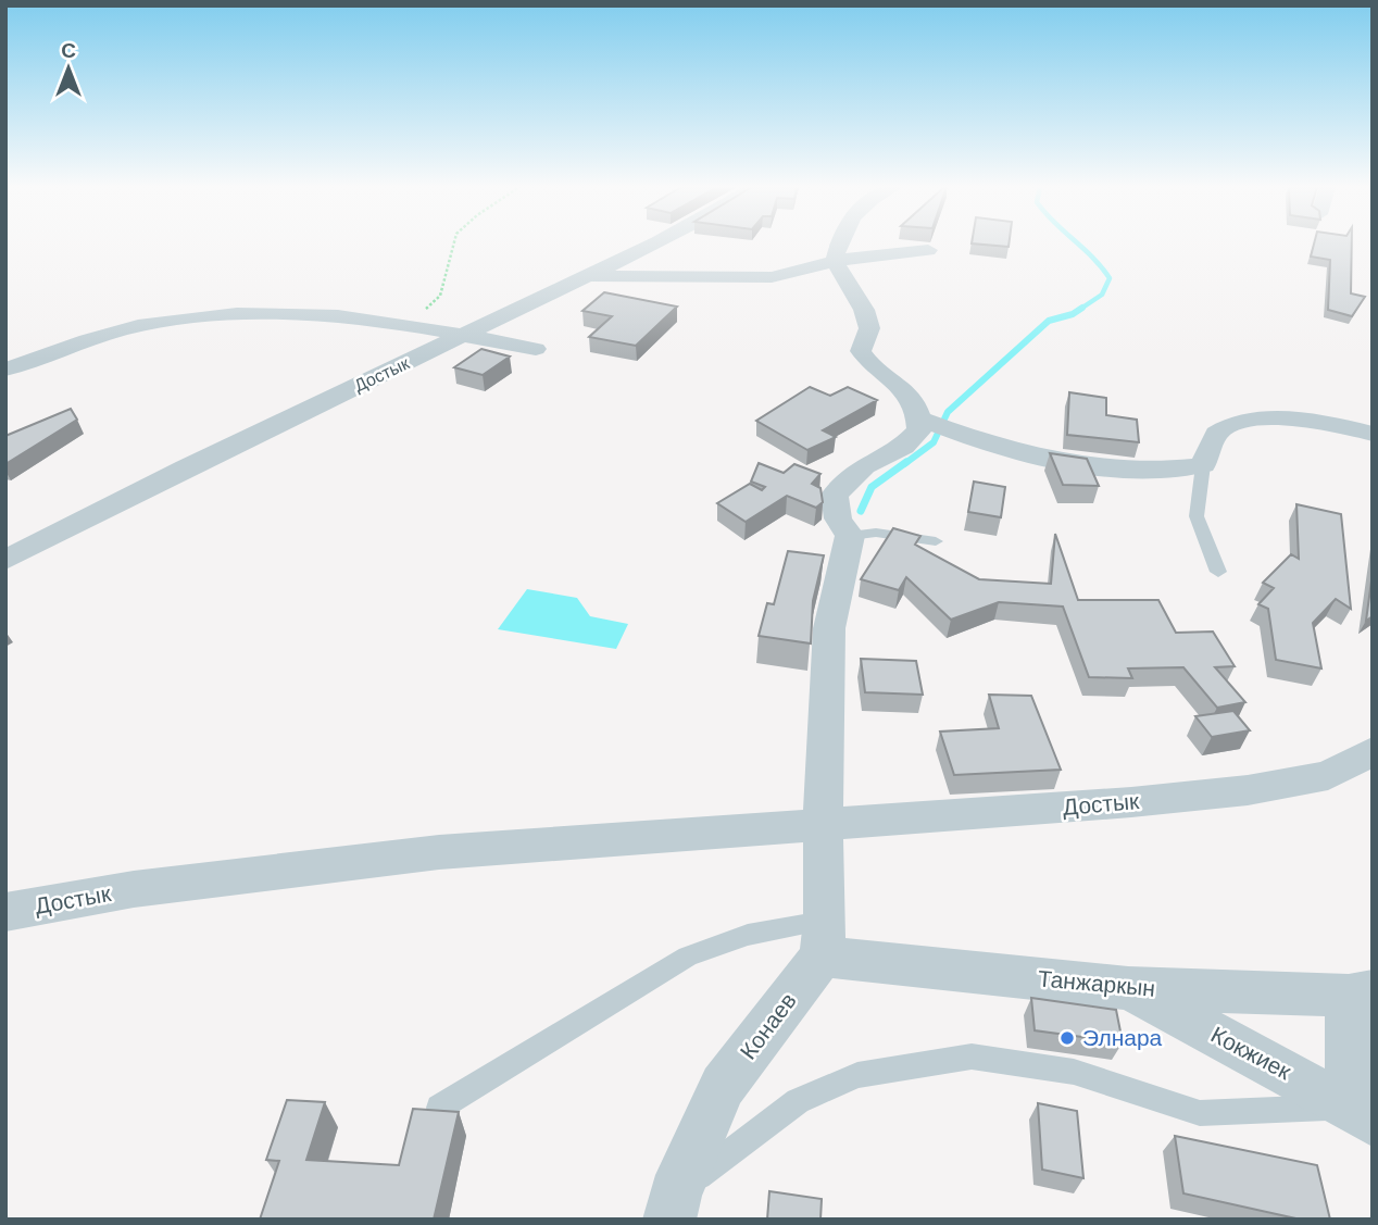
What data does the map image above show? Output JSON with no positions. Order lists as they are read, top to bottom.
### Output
{
  "streets": {
    "street": [
      "Достык",
      "Танжаркын",
      "Конаев",
      "Кокжиек"
    ]
  },
  "crossings": [
    ["Танжаркын", "Конаев"],
    ["Танжаркын", "Кокжиек"]
  ],
  "places": ["Элнара"],
  "north": "top"
}
